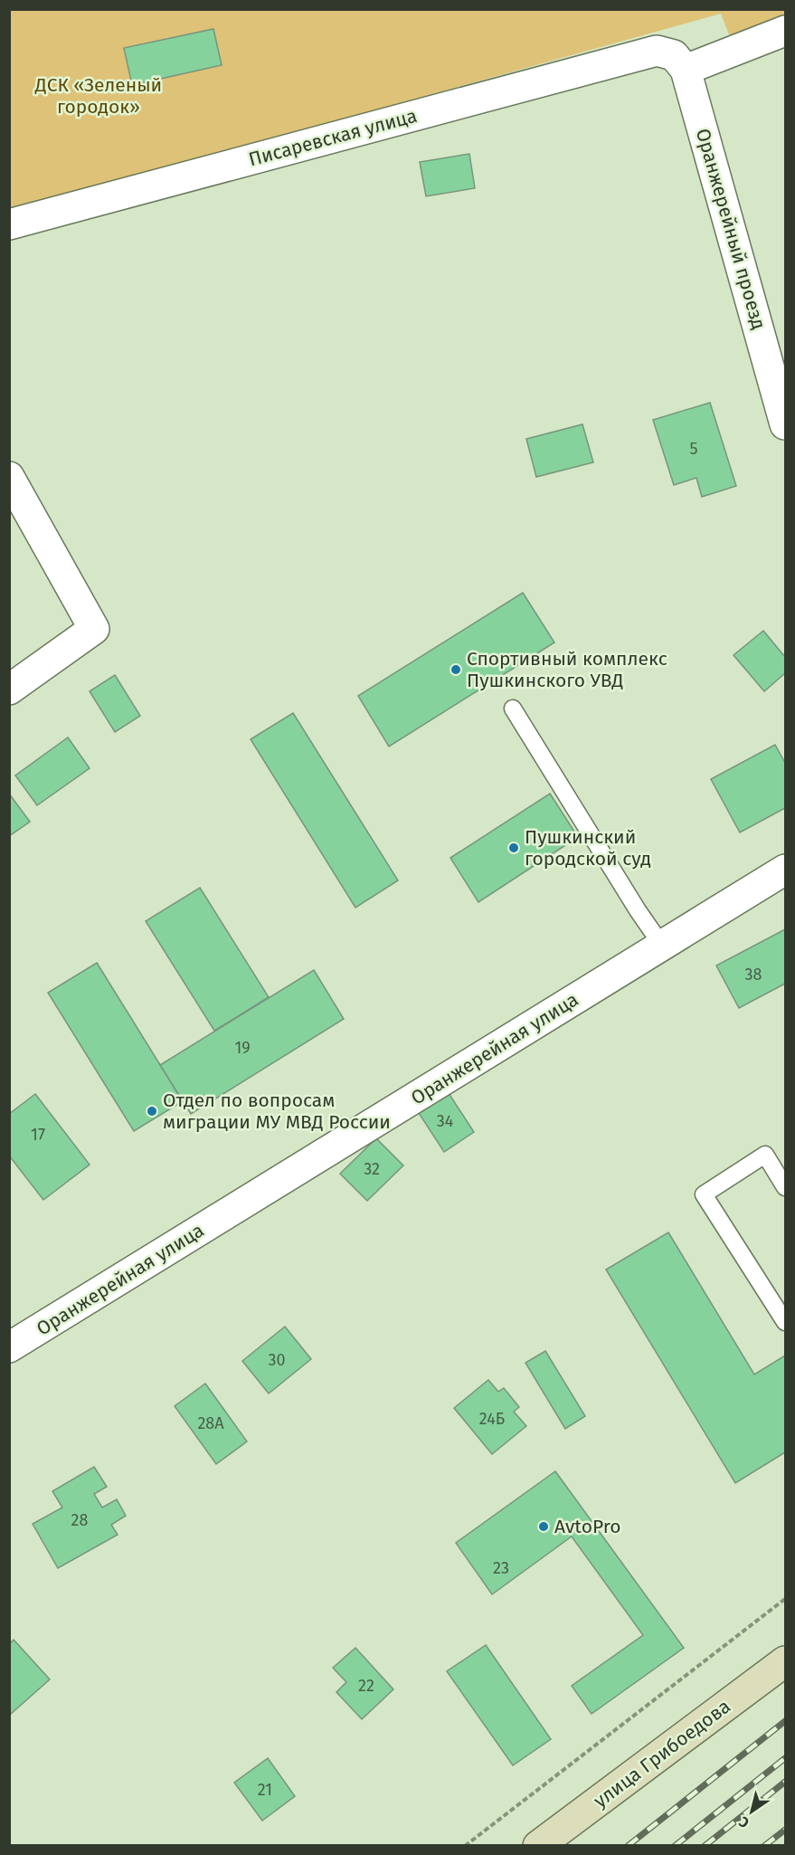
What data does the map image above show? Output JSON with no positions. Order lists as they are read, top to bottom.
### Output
{
  "streets": {
    "street": [
      "Писаревская улица",
      "Оранжерейный проезд",
      "Оранжерейная улица",
      "улица Грибоедова"
    ]
  },
  "crossings": [
    ["Писаревская улица", "Оранжерейный проезд"]
  ],
  "parks": ["ДСК «Зеленый городок»"],
  "places": [
    "Спортивный комплекс Пушкинского УВД",
    "Пушкинский городской суд",
    "Отдел по вопросам миграции МУ МВД России",
    "AvtoPro"
  ],
  "house_numbers": [
    "5",
    "38",
    "19",
    "34",
    "17",
    "32",
    "30",
    "24Б",
    "28А",
    "28",
    "23",
    "22",
    "21"
  ],
  "north": "bottom left"
}
